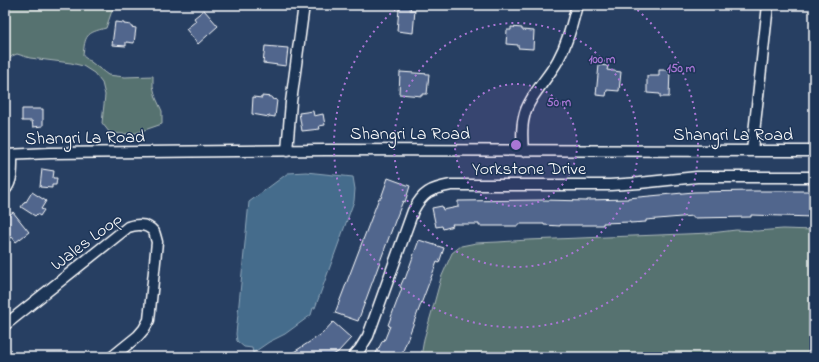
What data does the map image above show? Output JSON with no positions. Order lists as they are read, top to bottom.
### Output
{
  "streets": {
    "street": ["Shangri La Road", "Yorkstone Drive", "Wales Loop"]
  },
  "rings": ["100 m", "150 m", "50 m"]
}
